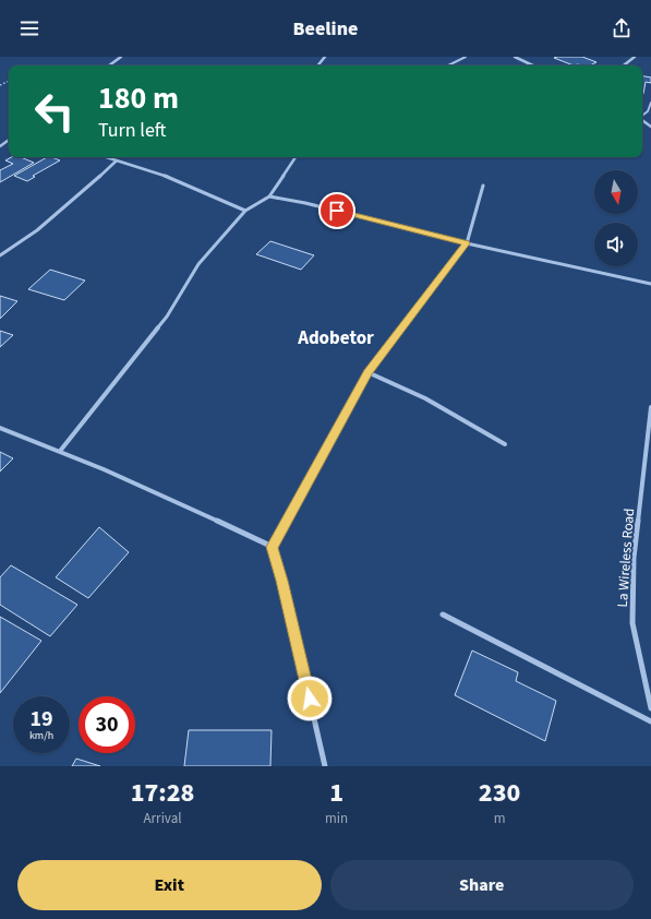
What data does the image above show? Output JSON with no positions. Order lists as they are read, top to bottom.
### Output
{
  "streets": {
    "street": ["La Wireless Road"]
  },
  "districts": ["Adobetor"],
  "north": "bottom",
  "page": {
    "header": "Beeline",
    "turn": ["180 m", "Turn left"],
    "speed": "19 km/h",
    "limit": "30",
    "eta": [
      "17:28",
      "Arrival",
      "1",
      "min",
      "230",
      "m"
    ],
    "buttons": ["Exit", "Share"]
  }
}
